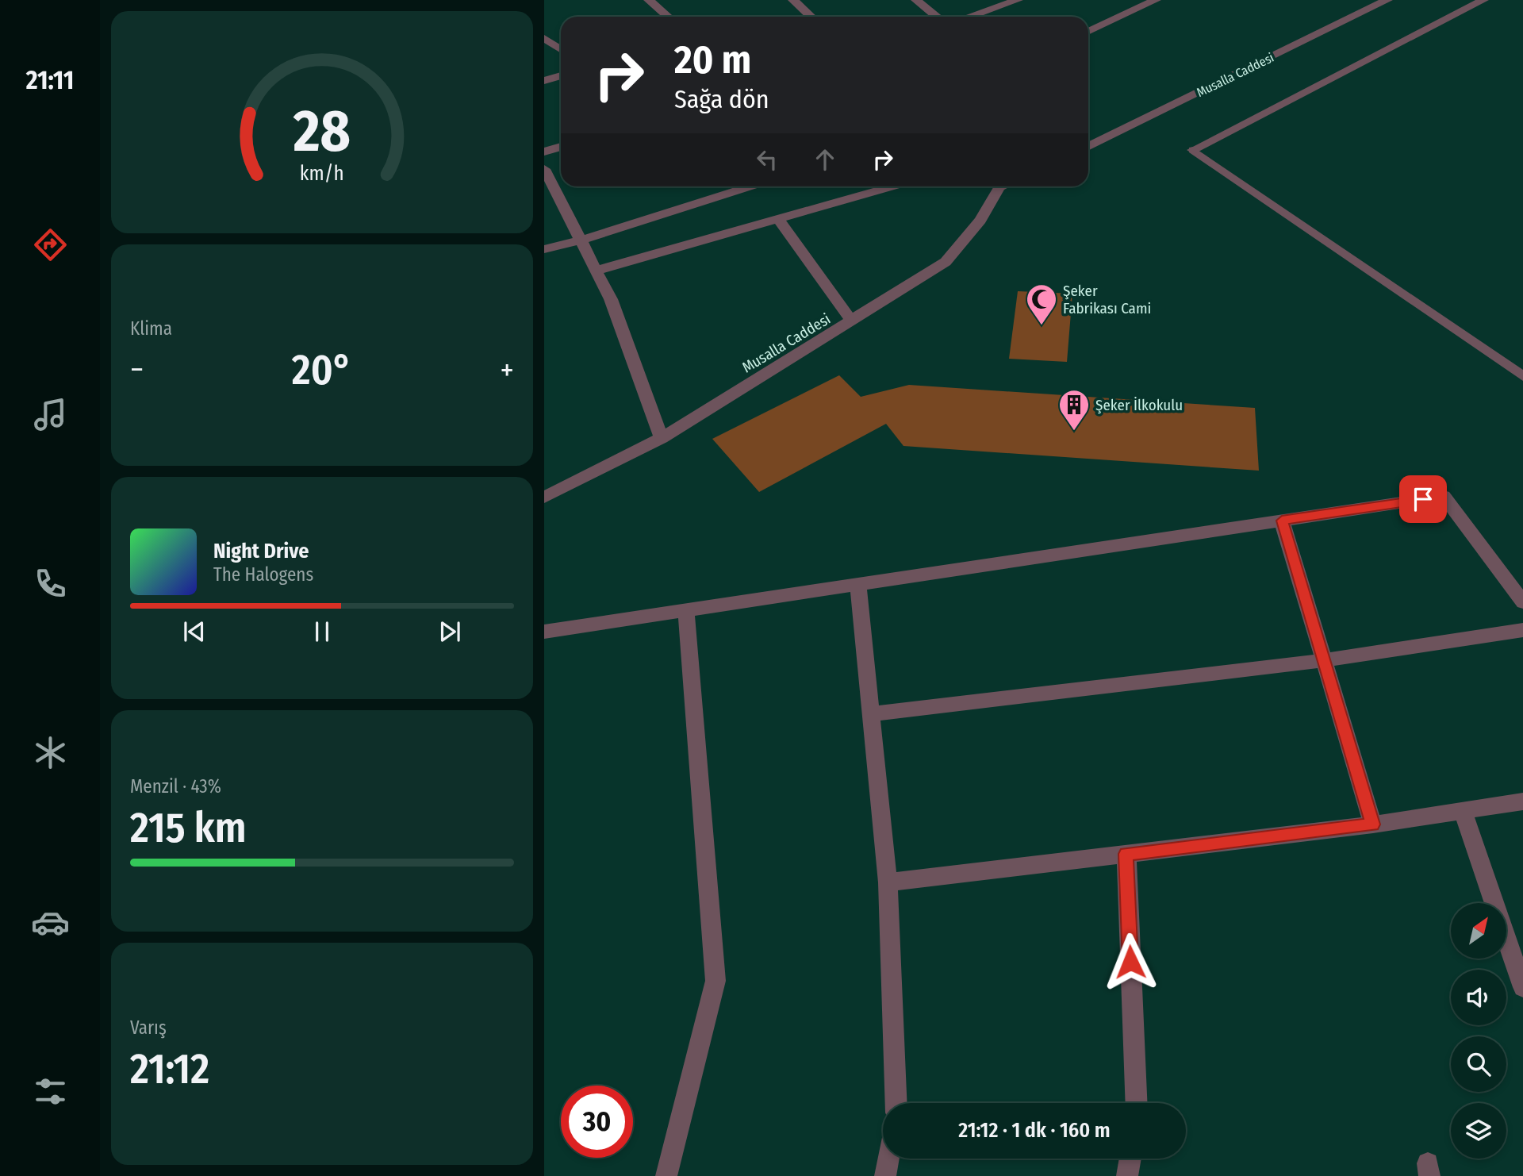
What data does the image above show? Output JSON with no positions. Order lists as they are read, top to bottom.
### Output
{
  "streets": {
    "street": ["Musalla Caddesi"]
  },
  "places": {
    "mosque": ["Şeker Fabrikası Cami"],
    "building": ["Şeker İlkokulu"]
  },
  "north": "top right",
  "page": {
    "tabs": "21:11",
    "turn": ["20 m", "Sağa dön"],
    "tile": [
      "Klima",
      ["Menzil · 43%", "215 km"],
      ["Varış", "21:12"]
    ],
    "heat": ["−", "20°", "+"],
    "song": ["Night Drive", "The Halogens"],
    "limit": "30",
    "trip": "21:12 · 1 dk · 160 m",
    "gauge": ["28", "km/h"]
  }
}
